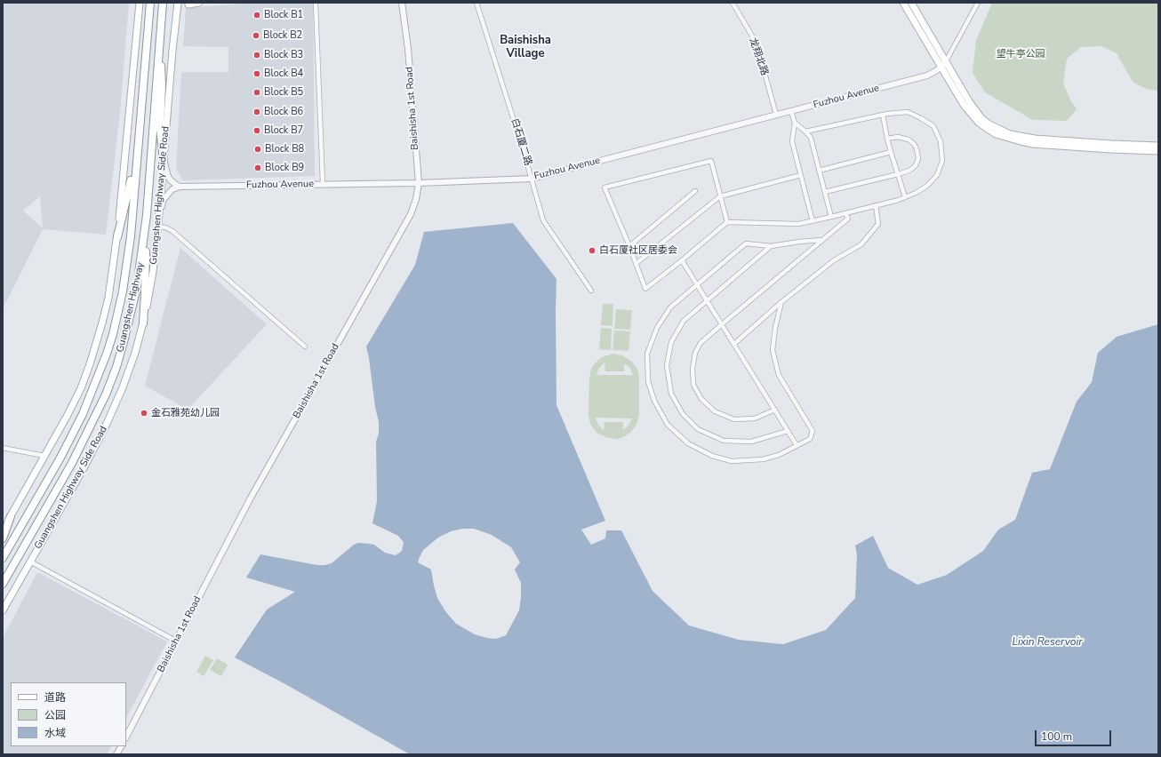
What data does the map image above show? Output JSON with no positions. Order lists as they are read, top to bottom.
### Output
{
  "streets": {
    "highway": ["Guangshen Highway"],
    "main road": ["Guangshen Highway Side Road"],
    "street": [
      "龙翔北路",
      "Fuzhou Avenue",
      "Baishisha 1st Road",
      "白石厦二路"
    ]
  },
  "crossings": [
    ["龙翔北路", "Fuzhou Avenue"],
    ["Fuzhou Avenue", "Baishisha 1st Road"],
    ["Fuzhou Avenue", "白石厦二路"]
  ],
  "districts": ["Baishisha Village"],
  "water": ["Lixin Reservoir"],
  "parks": ["望牛亭公园"],
  "places": [
    "Block B1",
    "Block B2",
    "Block B3",
    "Block B4",
    "Block B5",
    "Block B6",
    "Block B7",
    "Block B8",
    "Block B9",
    "白石厦社区居委会",
    "金石雅苑幼儿园"
  ],
  "legend": ["道路", "公园", "水域"],
  "scale_bar": "100 m"
}
